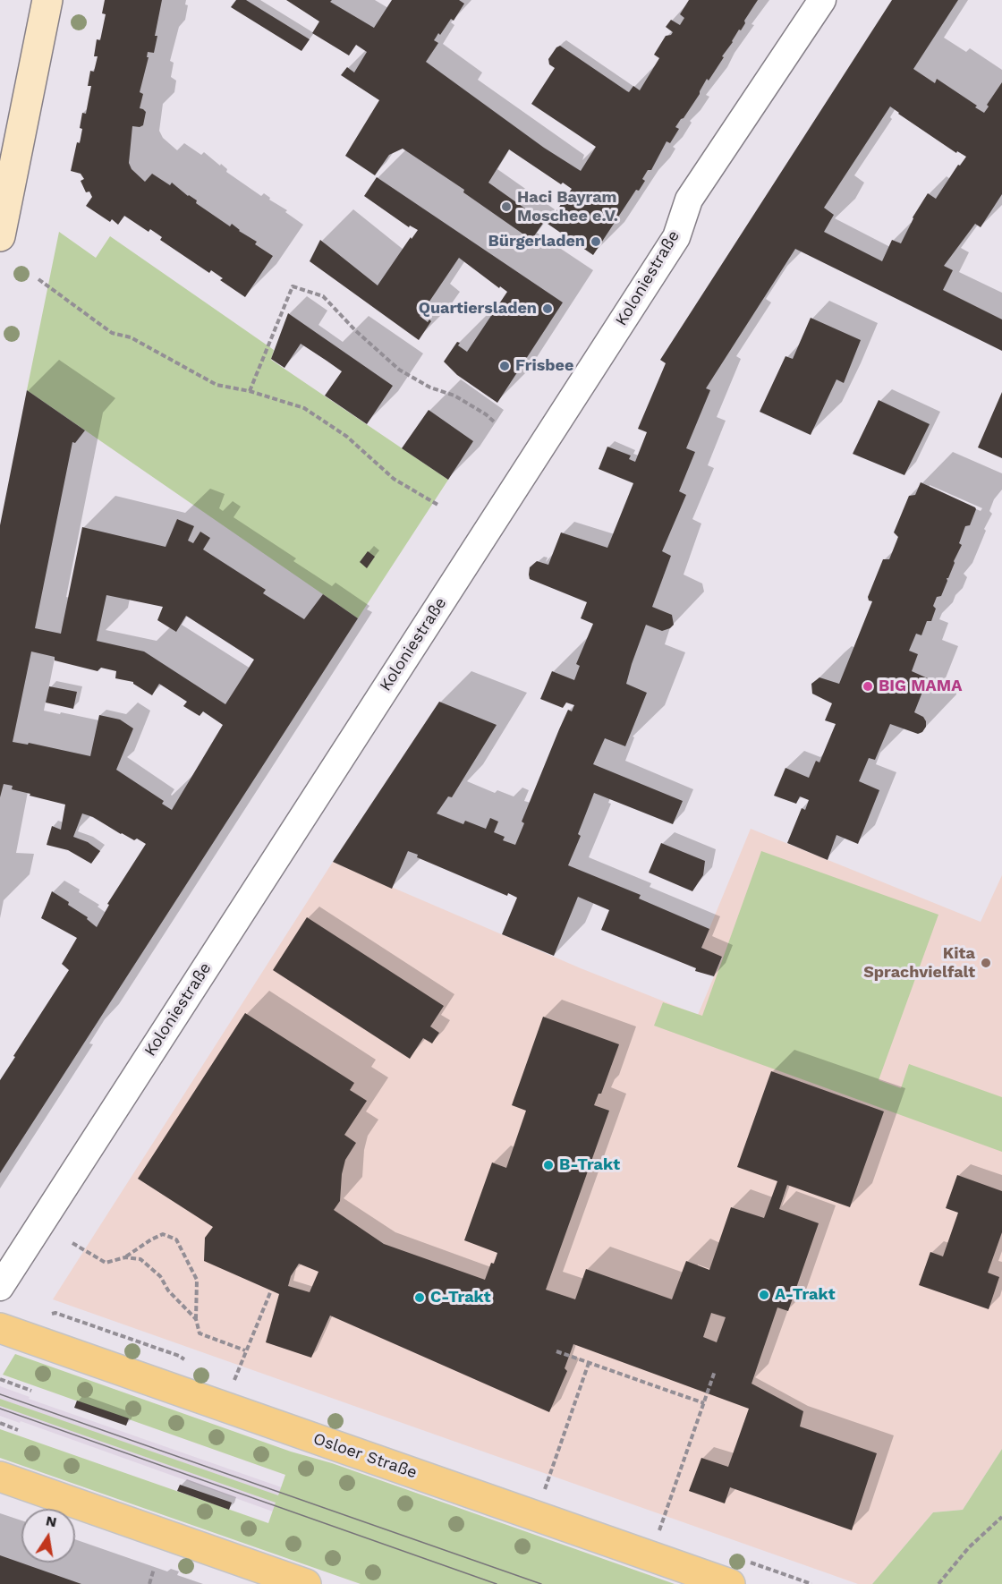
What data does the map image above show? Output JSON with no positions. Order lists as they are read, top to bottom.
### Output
{
  "streets": {
    "main road": ["Osloer Straße"],
    "street": ["Koloniestraße"]
  },
  "places": [
    "Haci Bayram Moschee e.V.",
    "Bürgerladen",
    "Quartiersladen",
    "Frisbee",
    "BIG MAMA",
    "Kita Sprachvielfalt",
    "B-Trakt",
    "A-Trakt",
    "C-Trakt"
  ],
  "north": "top"
}
